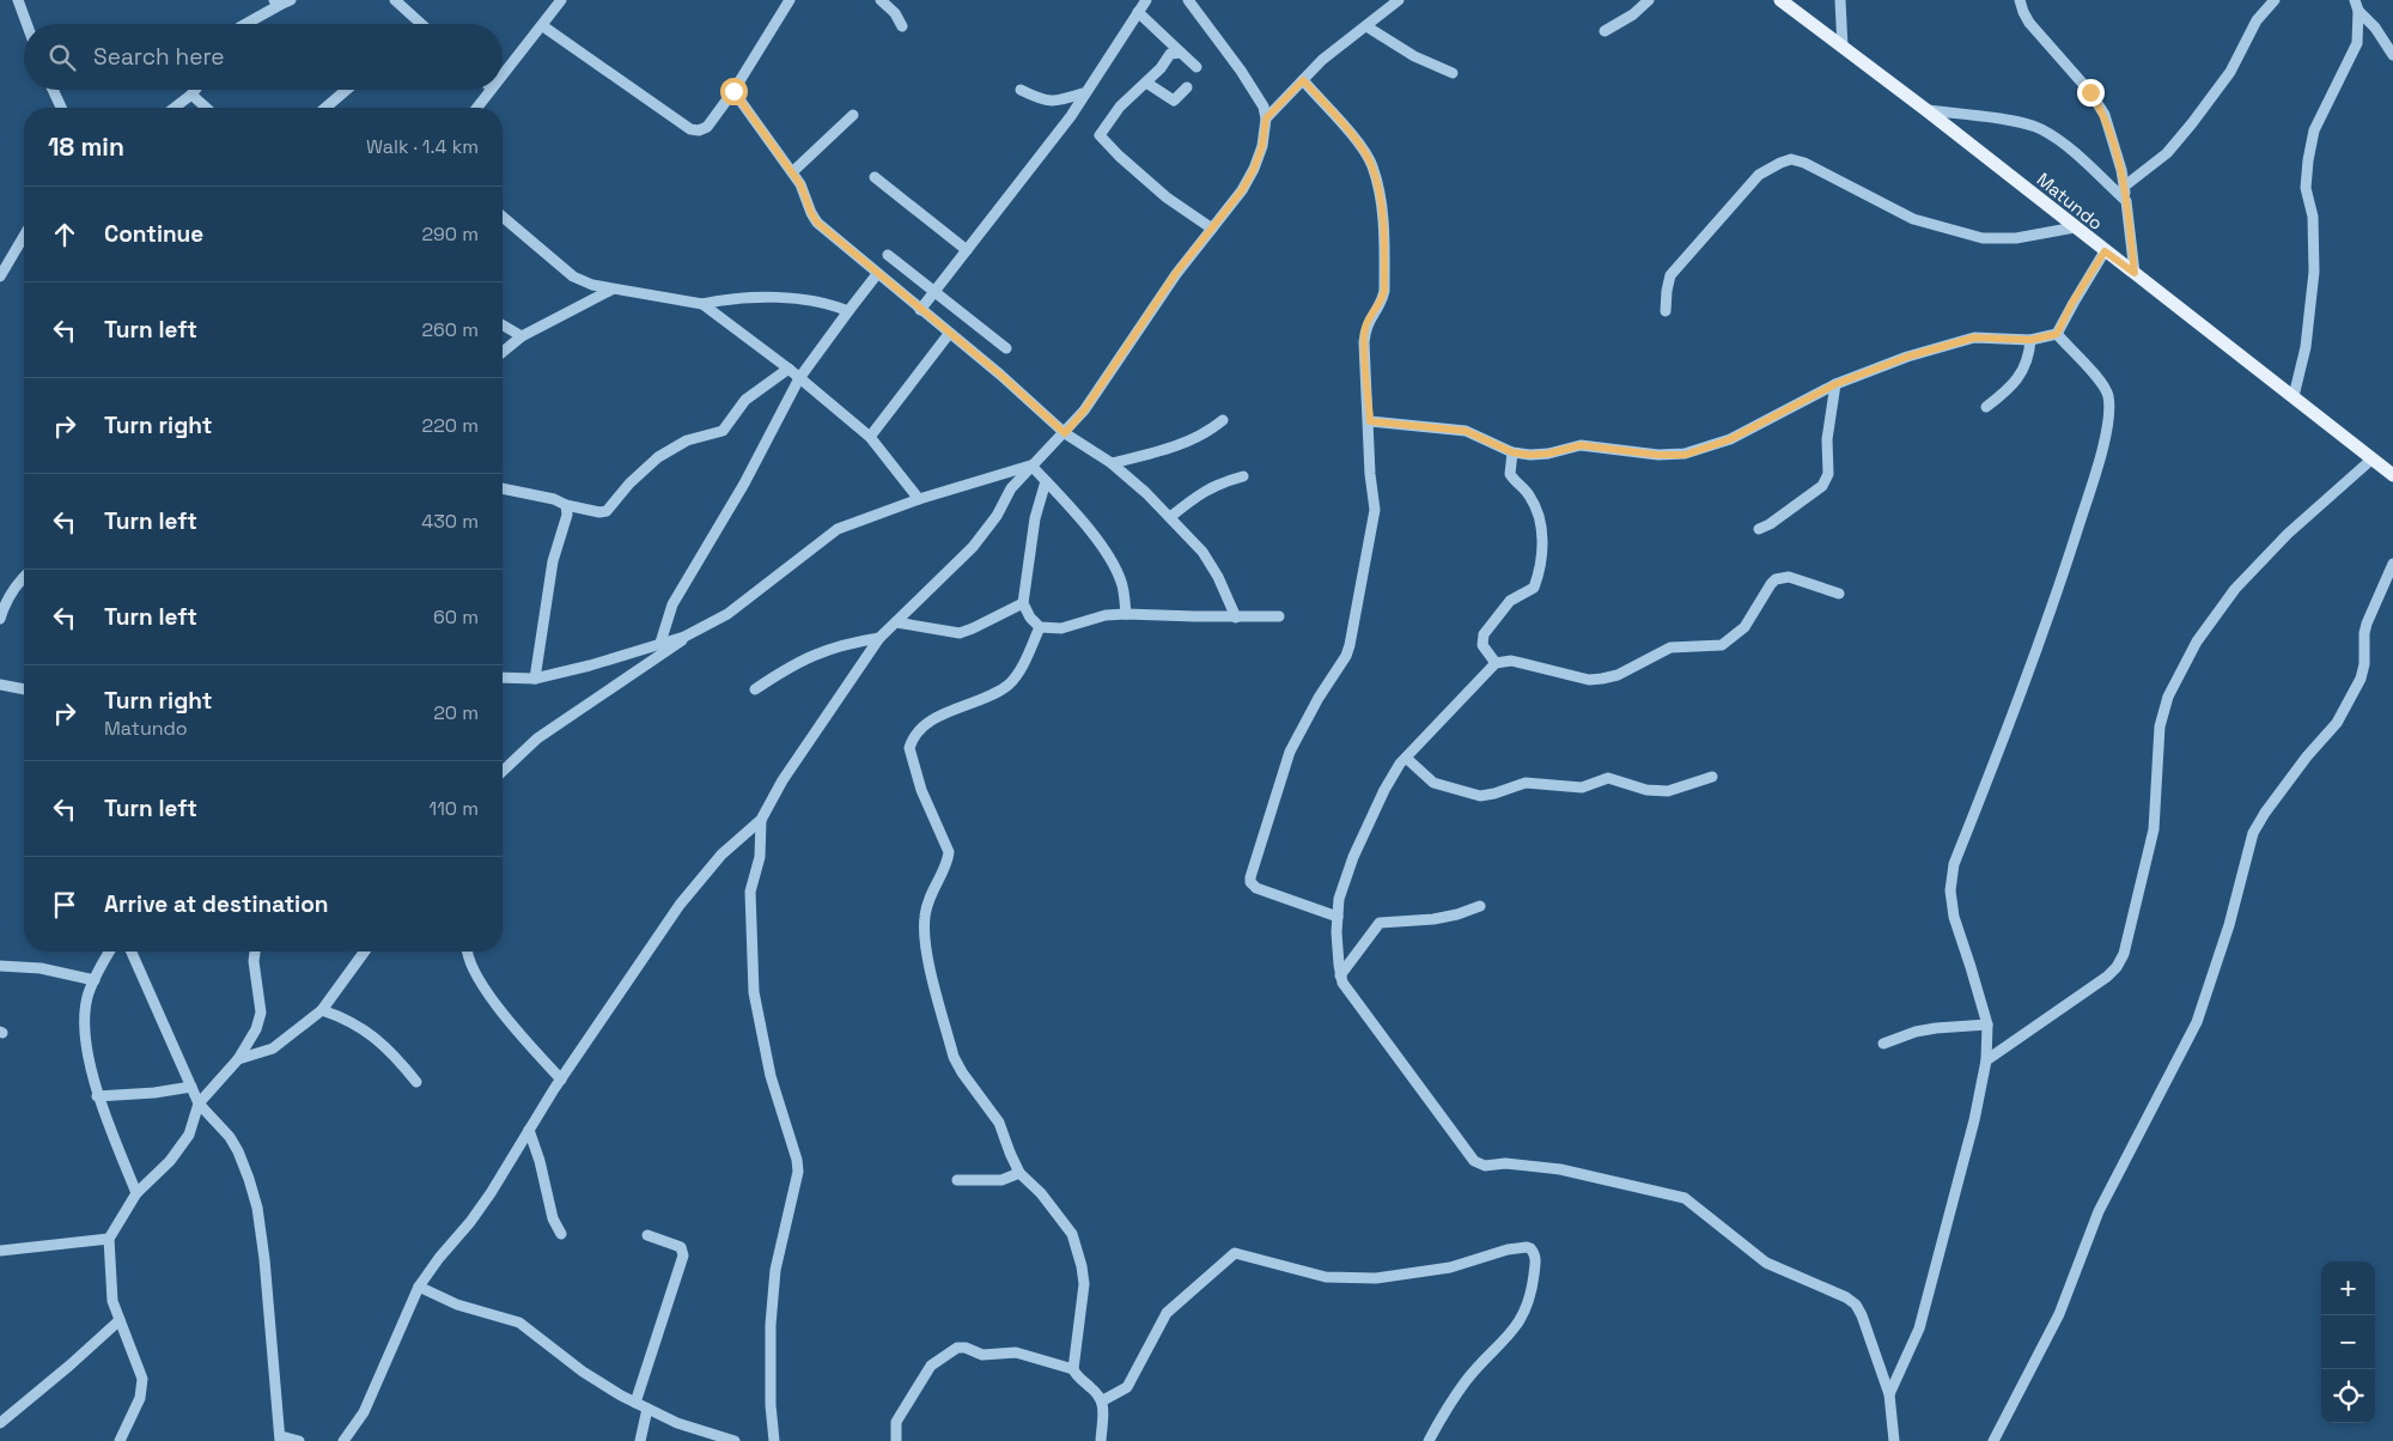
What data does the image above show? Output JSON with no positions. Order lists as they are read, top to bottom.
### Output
{
  "streets": {
    "main road": ["Matundo"]
  },
  "page": {
    "search": "Search here",
    "heading": ["18 min", "Walk · 1.4 km"],
    "list": [
      ["Continue", "290 m"],
      ["Turn left", "260 m"],
      ["Turn right", "220 m"],
      ["Turn left", "430 m"],
      ["Turn left", "60 m"],
      ["Turn right", "Matundo", "20 m"],
      ["Turn left", "110 m"],
      "Arrive at destination"
    ],
    "map_buttons": ["+", "−"]
  }
}
